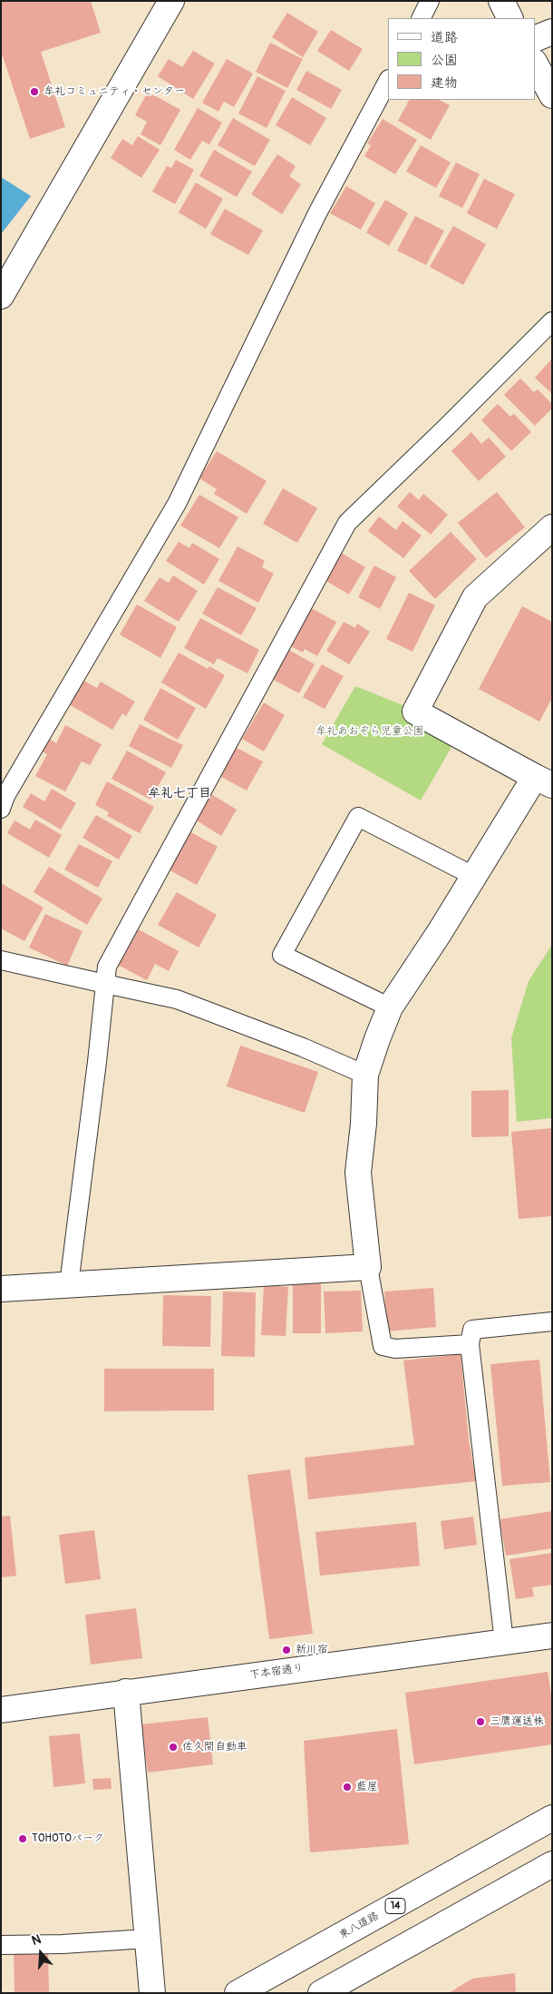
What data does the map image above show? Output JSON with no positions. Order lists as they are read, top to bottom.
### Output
{
  "streets": {
    "street": ["下本宿通り", "14", "東八道路"]
  },
  "districts": ["牟礼七丁目"],
  "parks": ["牟礼あおぞら児童公園"],
  "places": [
    "牟礼コミュニティ・センター",
    "新川宿",
    "三鷹運送株",
    "佐久間自動車",
    "藍屋",
    "TOHOTOパーク"
  ],
  "legend": ["道路", "公園", "建物"],
  "north": "top"
}
